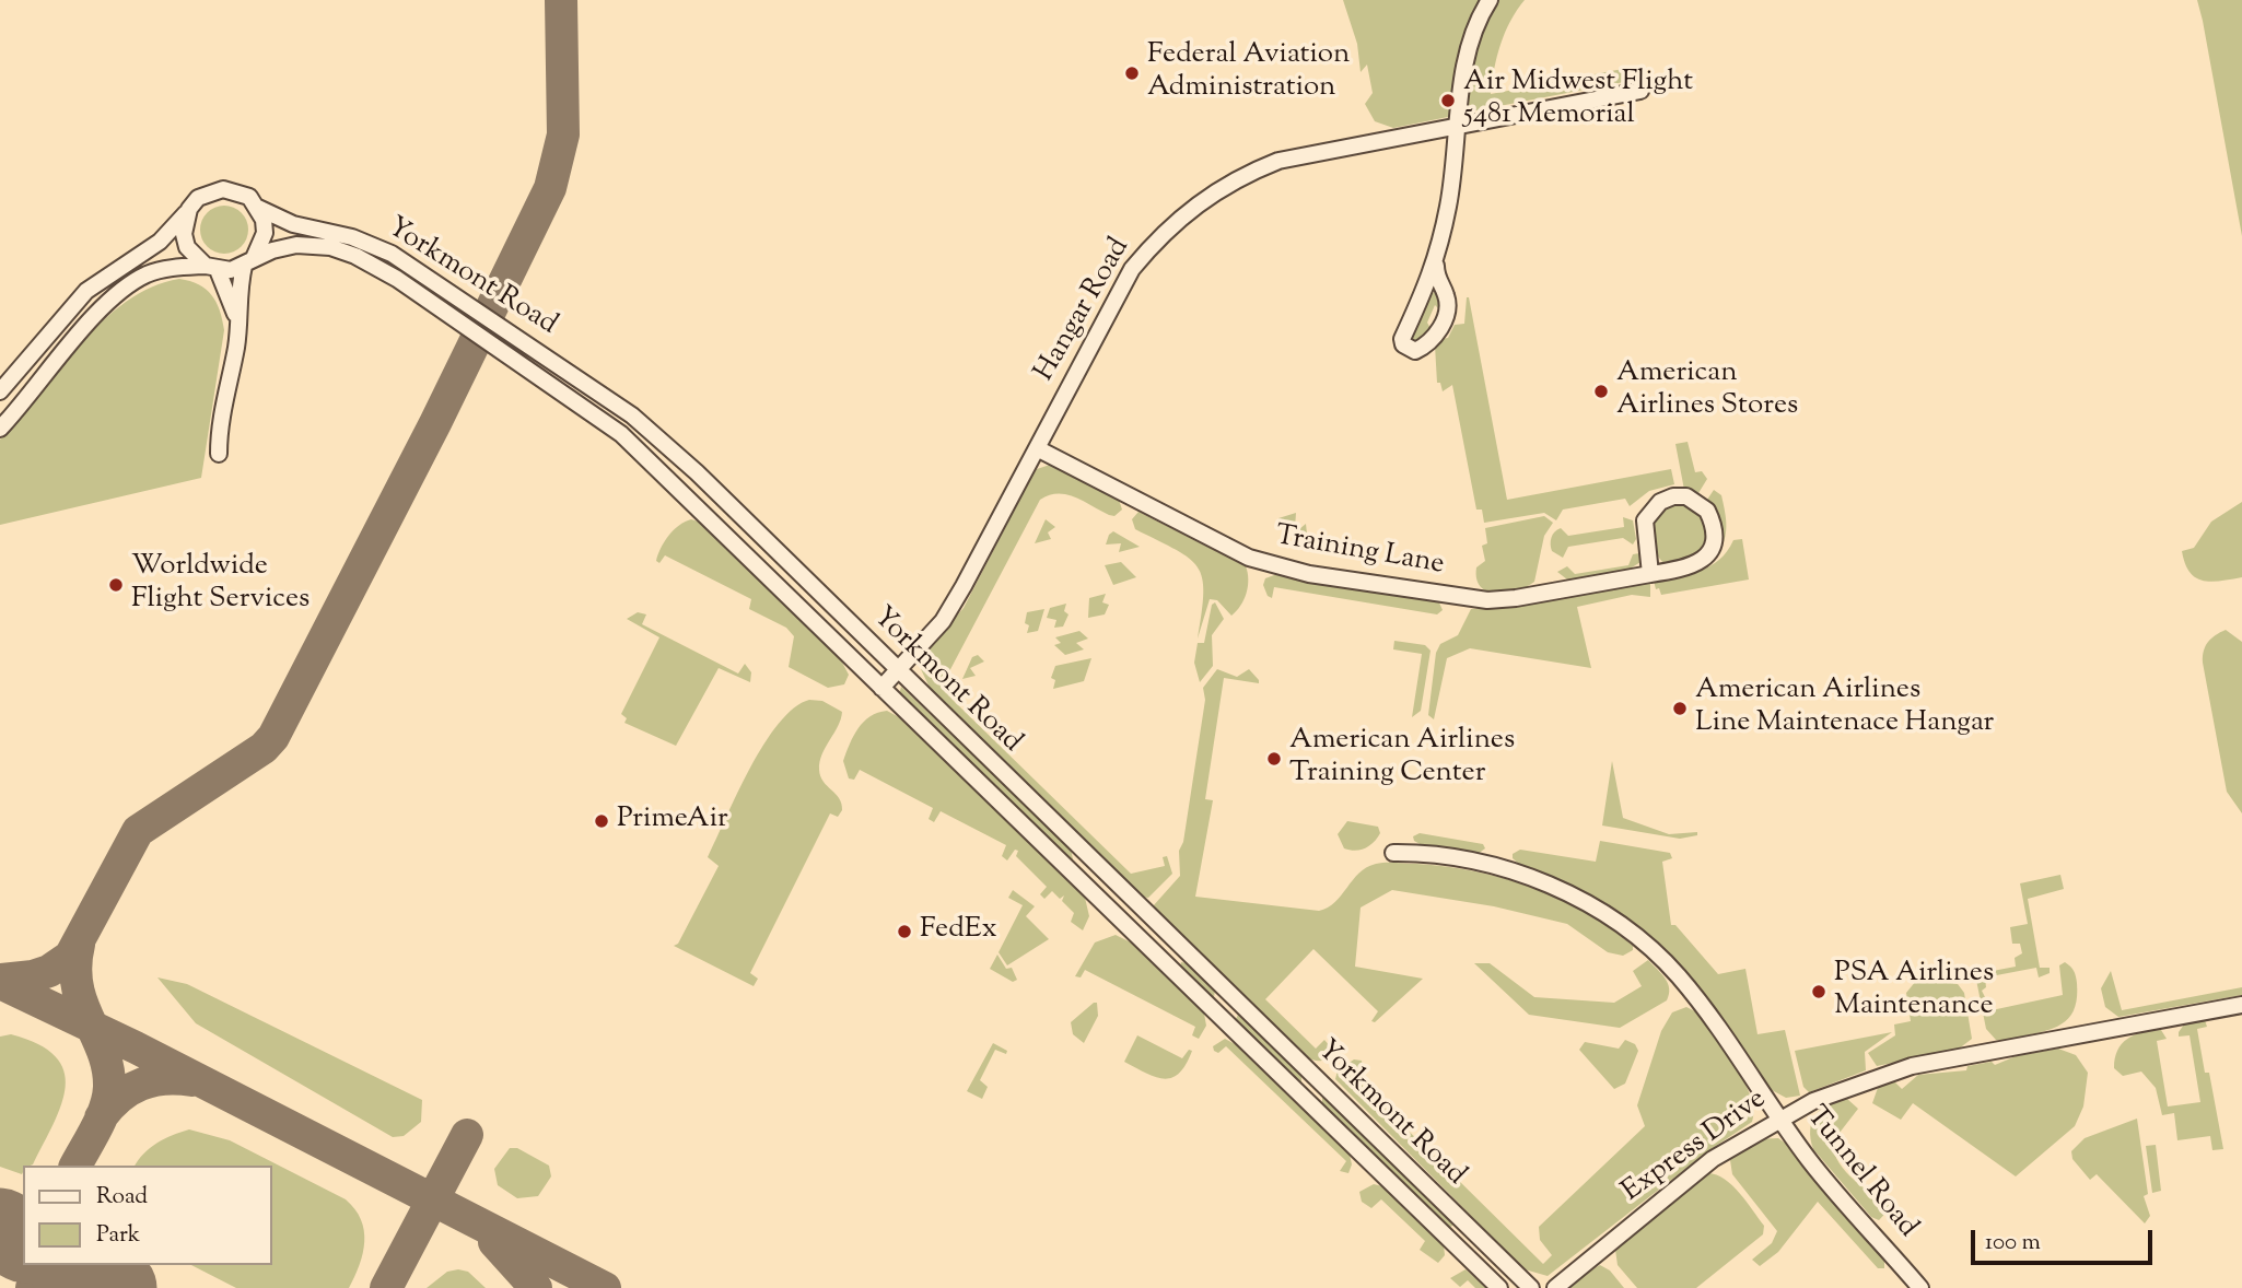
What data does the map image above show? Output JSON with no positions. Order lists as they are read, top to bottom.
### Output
{
  "streets": {
    "street": [
      "Yorkmont Road",
      "Hangar Road",
      "Training Lane",
      "Express Drive",
      "Tunnel Road"
    ]
  },
  "crossings": [
    ["Yorkmont Road", "Hangar Road"],
    ["Hangar Road", "Training Lane"],
    ["Express Drive", "Tunnel Road"]
  ],
  "places": [
    "Federal Aviation Administration",
    "Air Midwest Flight 5481 Memorial",
    "American Airlines Stores",
    "Worldwide Flight Services",
    "American Airlines Line Maintenace Hangar",
    "American Airlines Training Center",
    "PrimeAir",
    "FedEx",
    "PSA Airlines Maintenance"
  ],
  "legend": ["Road", "Park"],
  "scale_bar": "100 m"
}
